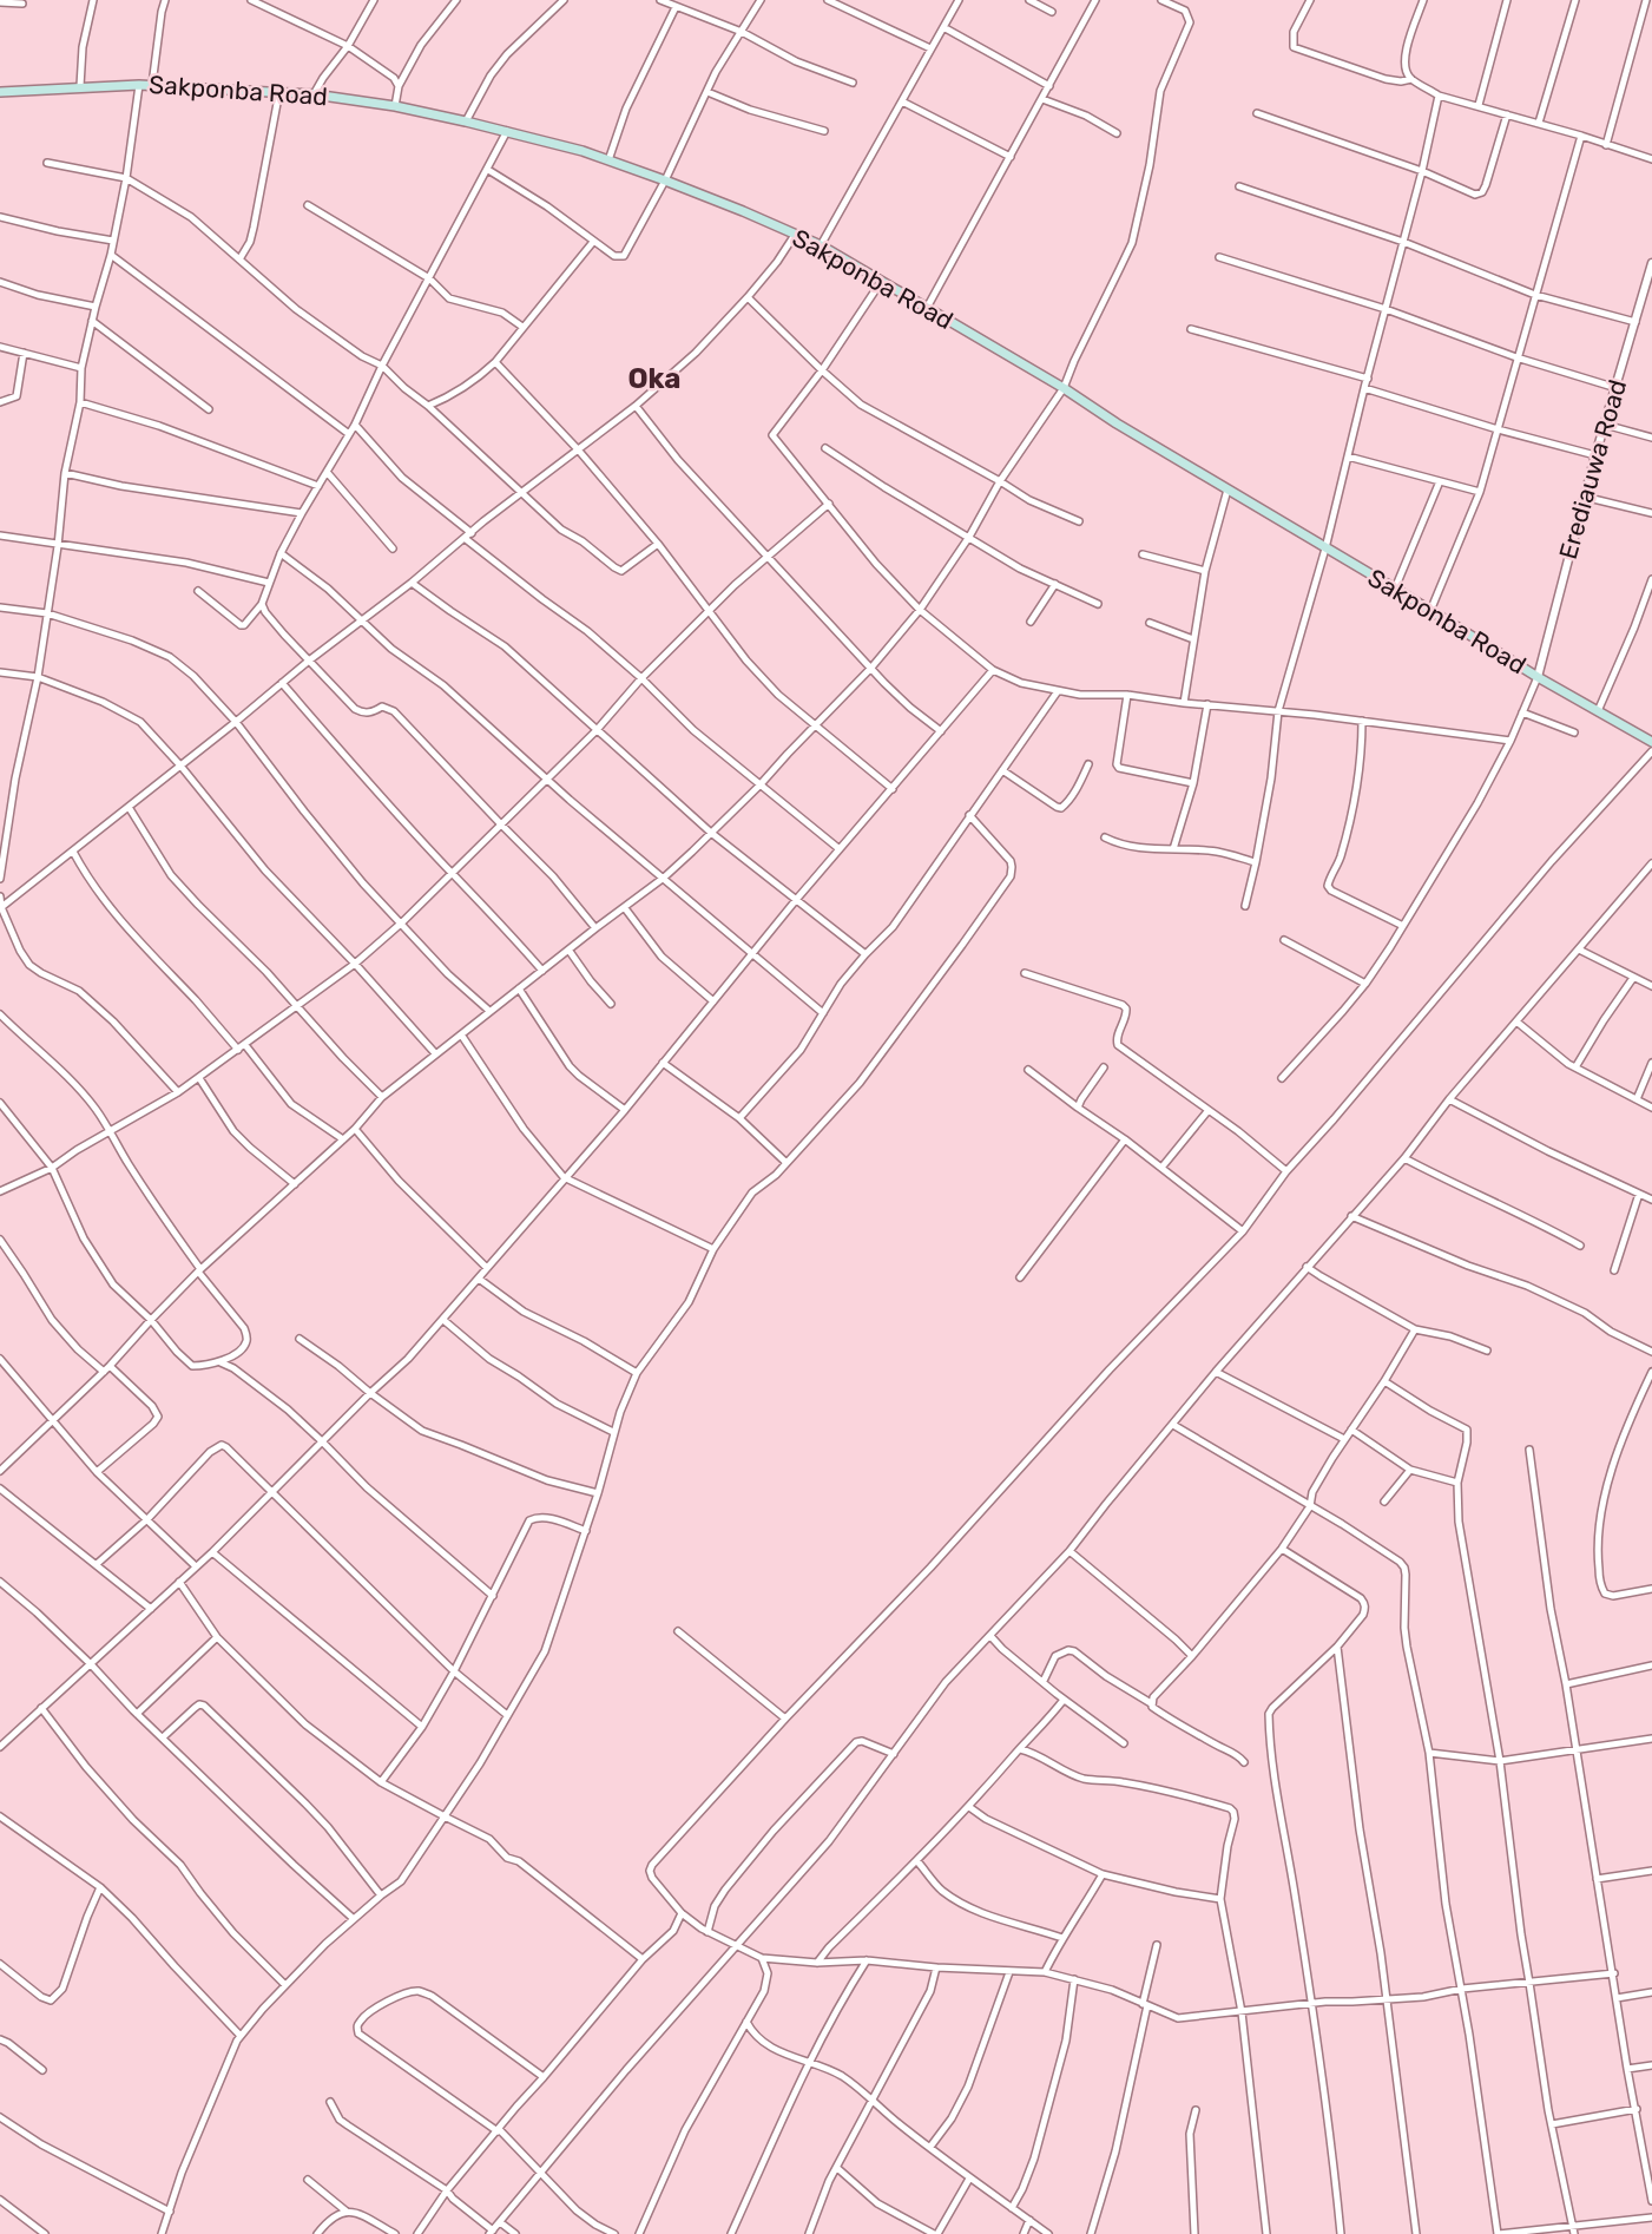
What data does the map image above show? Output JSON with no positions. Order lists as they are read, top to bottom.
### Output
{
  "streets": {
    "main road": ["Sakponba Road"],
    "street": ["Erediauwa Road"]
  },
  "crossings": [
    ["Sakponba Road", "Erediauwa Road"]
  ],
  "districts": ["Oka"]
}
